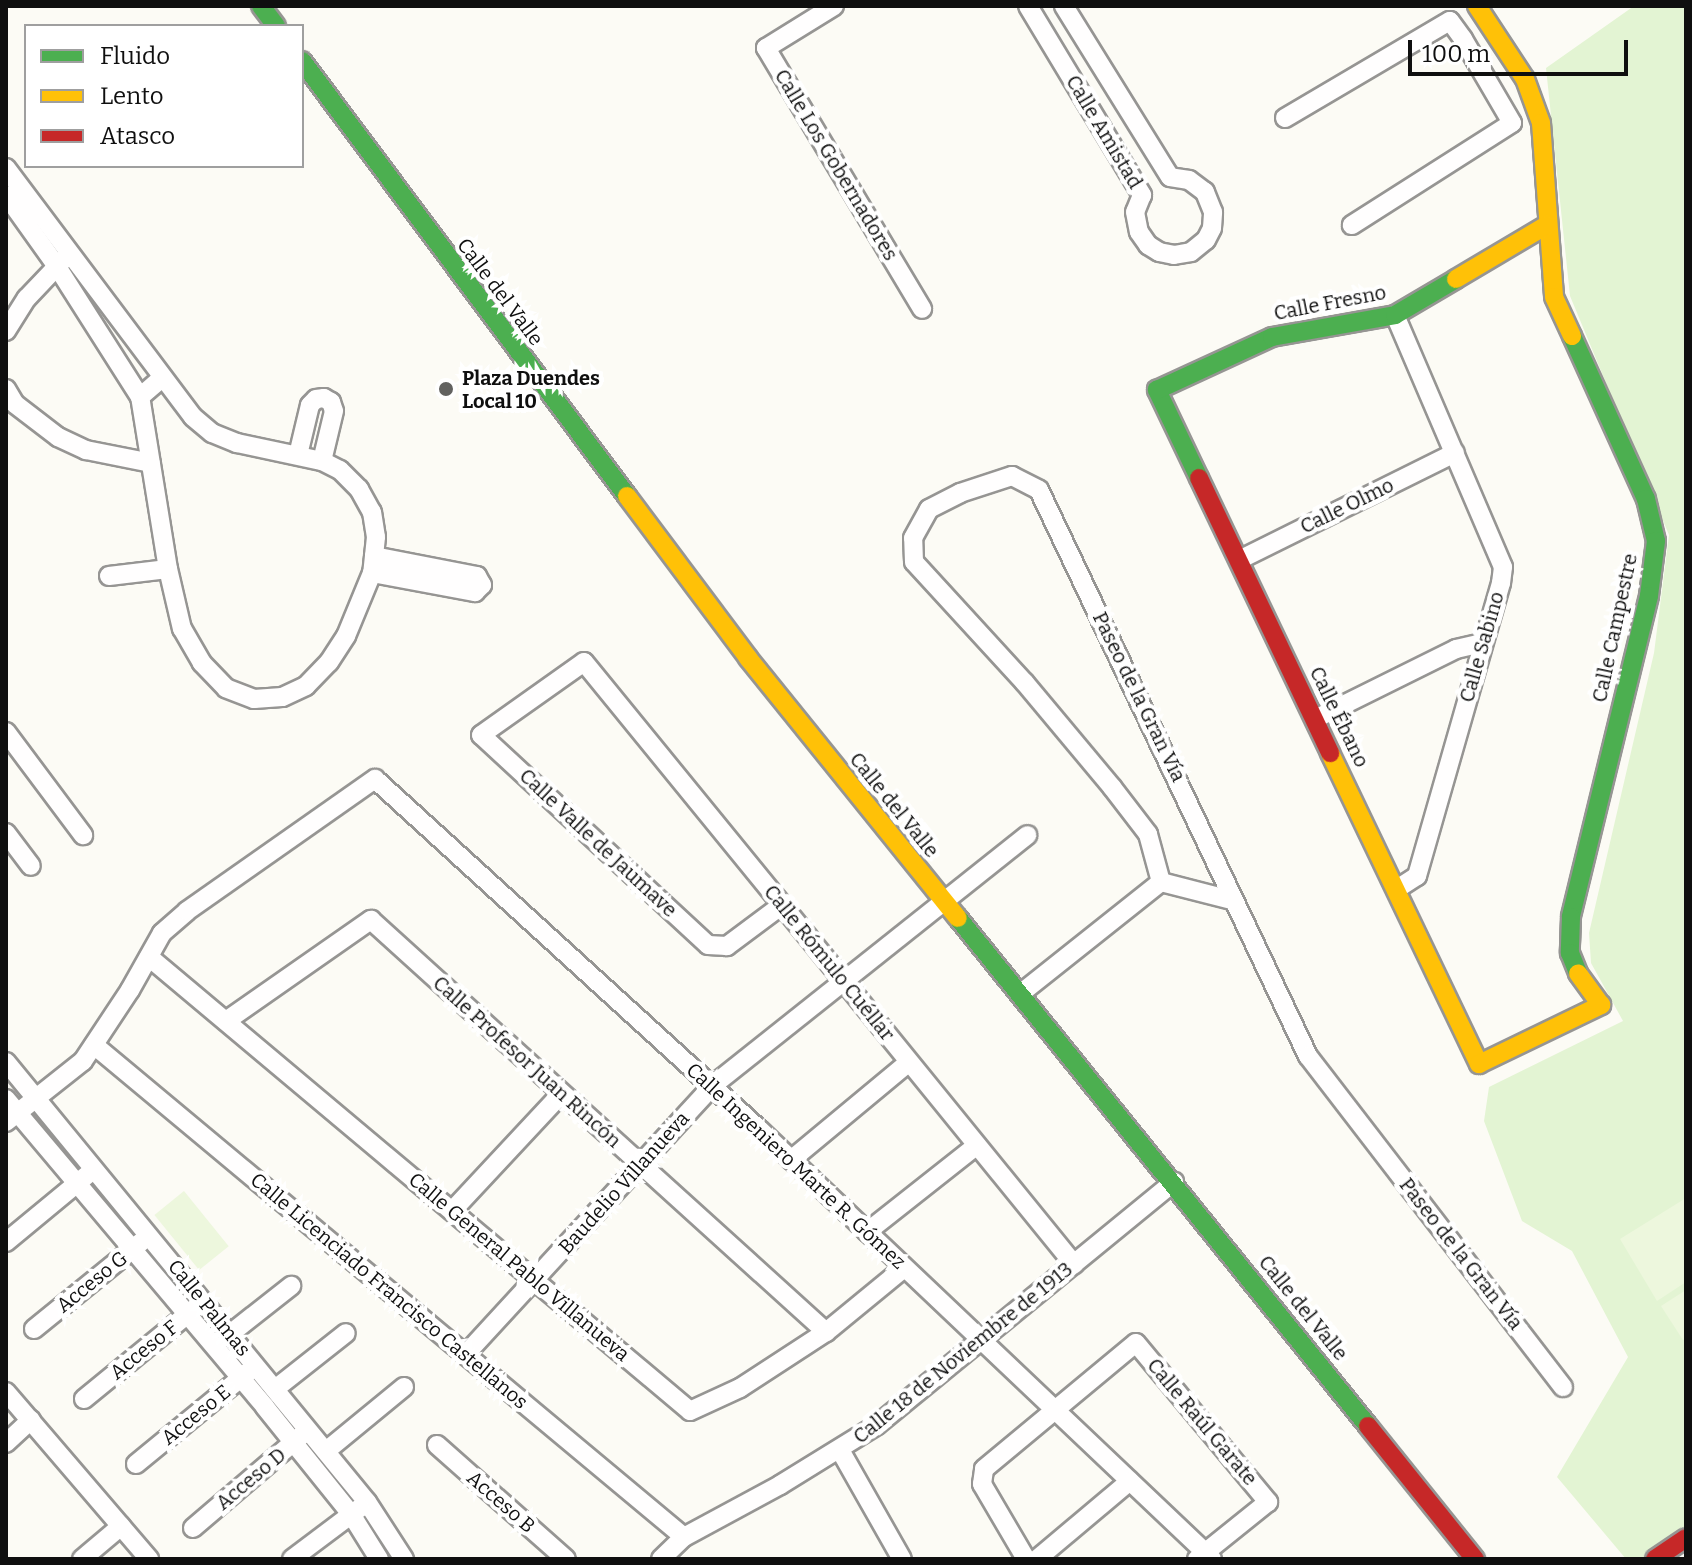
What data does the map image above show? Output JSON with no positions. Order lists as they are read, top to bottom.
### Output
{
  "streets": {
    "street": [
      "Calle Amistad",
      "Calle Los Gobernadores",
      "Calle del Valle",
      "Calle Fresno",
      "Calle Olmo",
      "Calle Campestre",
      "Calle Sabino",
      "Paseo de la Gran Vía",
      "Calle Ébano",
      "Calle Valle de Jaumave",
      "Calle Rómulo Cuéllar",
      "Calle Profesor Juan Rincón",
      "Calle Ingeniero Marte R. Gómez",
      "Baudelio Villanueva",
      "Calle General Pablo Villanueva",
      "Acceso G",
      "Calle Licenciado Francisco Castellanos",
      "Calle Palmas",
      "Acceso F",
      "Calle 18 de Noviembre de 1913",
      "Acceso E",
      "Calle Raúl Garate",
      "Acceso D",
      "Acceso B"
    ]
  },
  "crossings": [
    ["Calle del Valle", "Baudelio Villanueva"],
    ["Calle del Valle", "Calle 18 de Noviembre de 1913"],
    ["Calle Fresno", "Calle Campestre"],
    ["Calle Fresno", "Calle Sabino"],
    ["Calle Fresno", "Calle Ébano"],
    ["Calle Olmo", "Calle Sabino"],
    ["Calle Olmo", "Calle Ébano"],
    ["Calle Campestre", "Calle Ébano"],
    ["Calle Sabino", "Calle Ébano"],
    ["Calle Valle de Jaumave", "Calle Rómulo Cuéllar"],
    ["Calle Rómulo Cuéllar", "Baudelio Villanueva"],
    ["Calle Rómulo Cuéllar", "Calle 18 de Noviembre de 1913"],
    ["Calle Profesor Juan Rincón", "Baudelio Villanueva"],
    ["Calle Profesor Juan Rincón", "Calle General Pablo Villanueva"],
    ["Calle Ingeniero Marte R. Gómez", "Baudelio Villanueva"],
    ["Calle Ingeniero Marte R. Gómez", "Calle General Pablo Villanueva"],
    ["Calle Ingeniero Marte R. Gómez", "Calle 18 de Noviembre de 1913"],
    ["Calle Ingeniero Marte R. Gómez", "Calle Raúl Garate"],
    ["Baudelio Villanueva", "Calle General Pablo Villanueva"],
    ["Baudelio Villanueva", "Calle Licenciado Francisco Castellanos"],
    ["Acceso G", "Calle Palmas"],
    ["Calle Licenciado Francisco Castellanos", "Calle 18 de Noviembre de 1913"],
    ["Calle Palmas", "Acceso F"],
    ["Calle Palmas", "Acceso E"],
    ["Calle Palmas", "Acceso D"]
  ],
  "places": ["Plaza Duendes Local 10"],
  "legend": ["Fluido", "Lento", "Atasco"],
  "scale_bar": "100 m"
}
